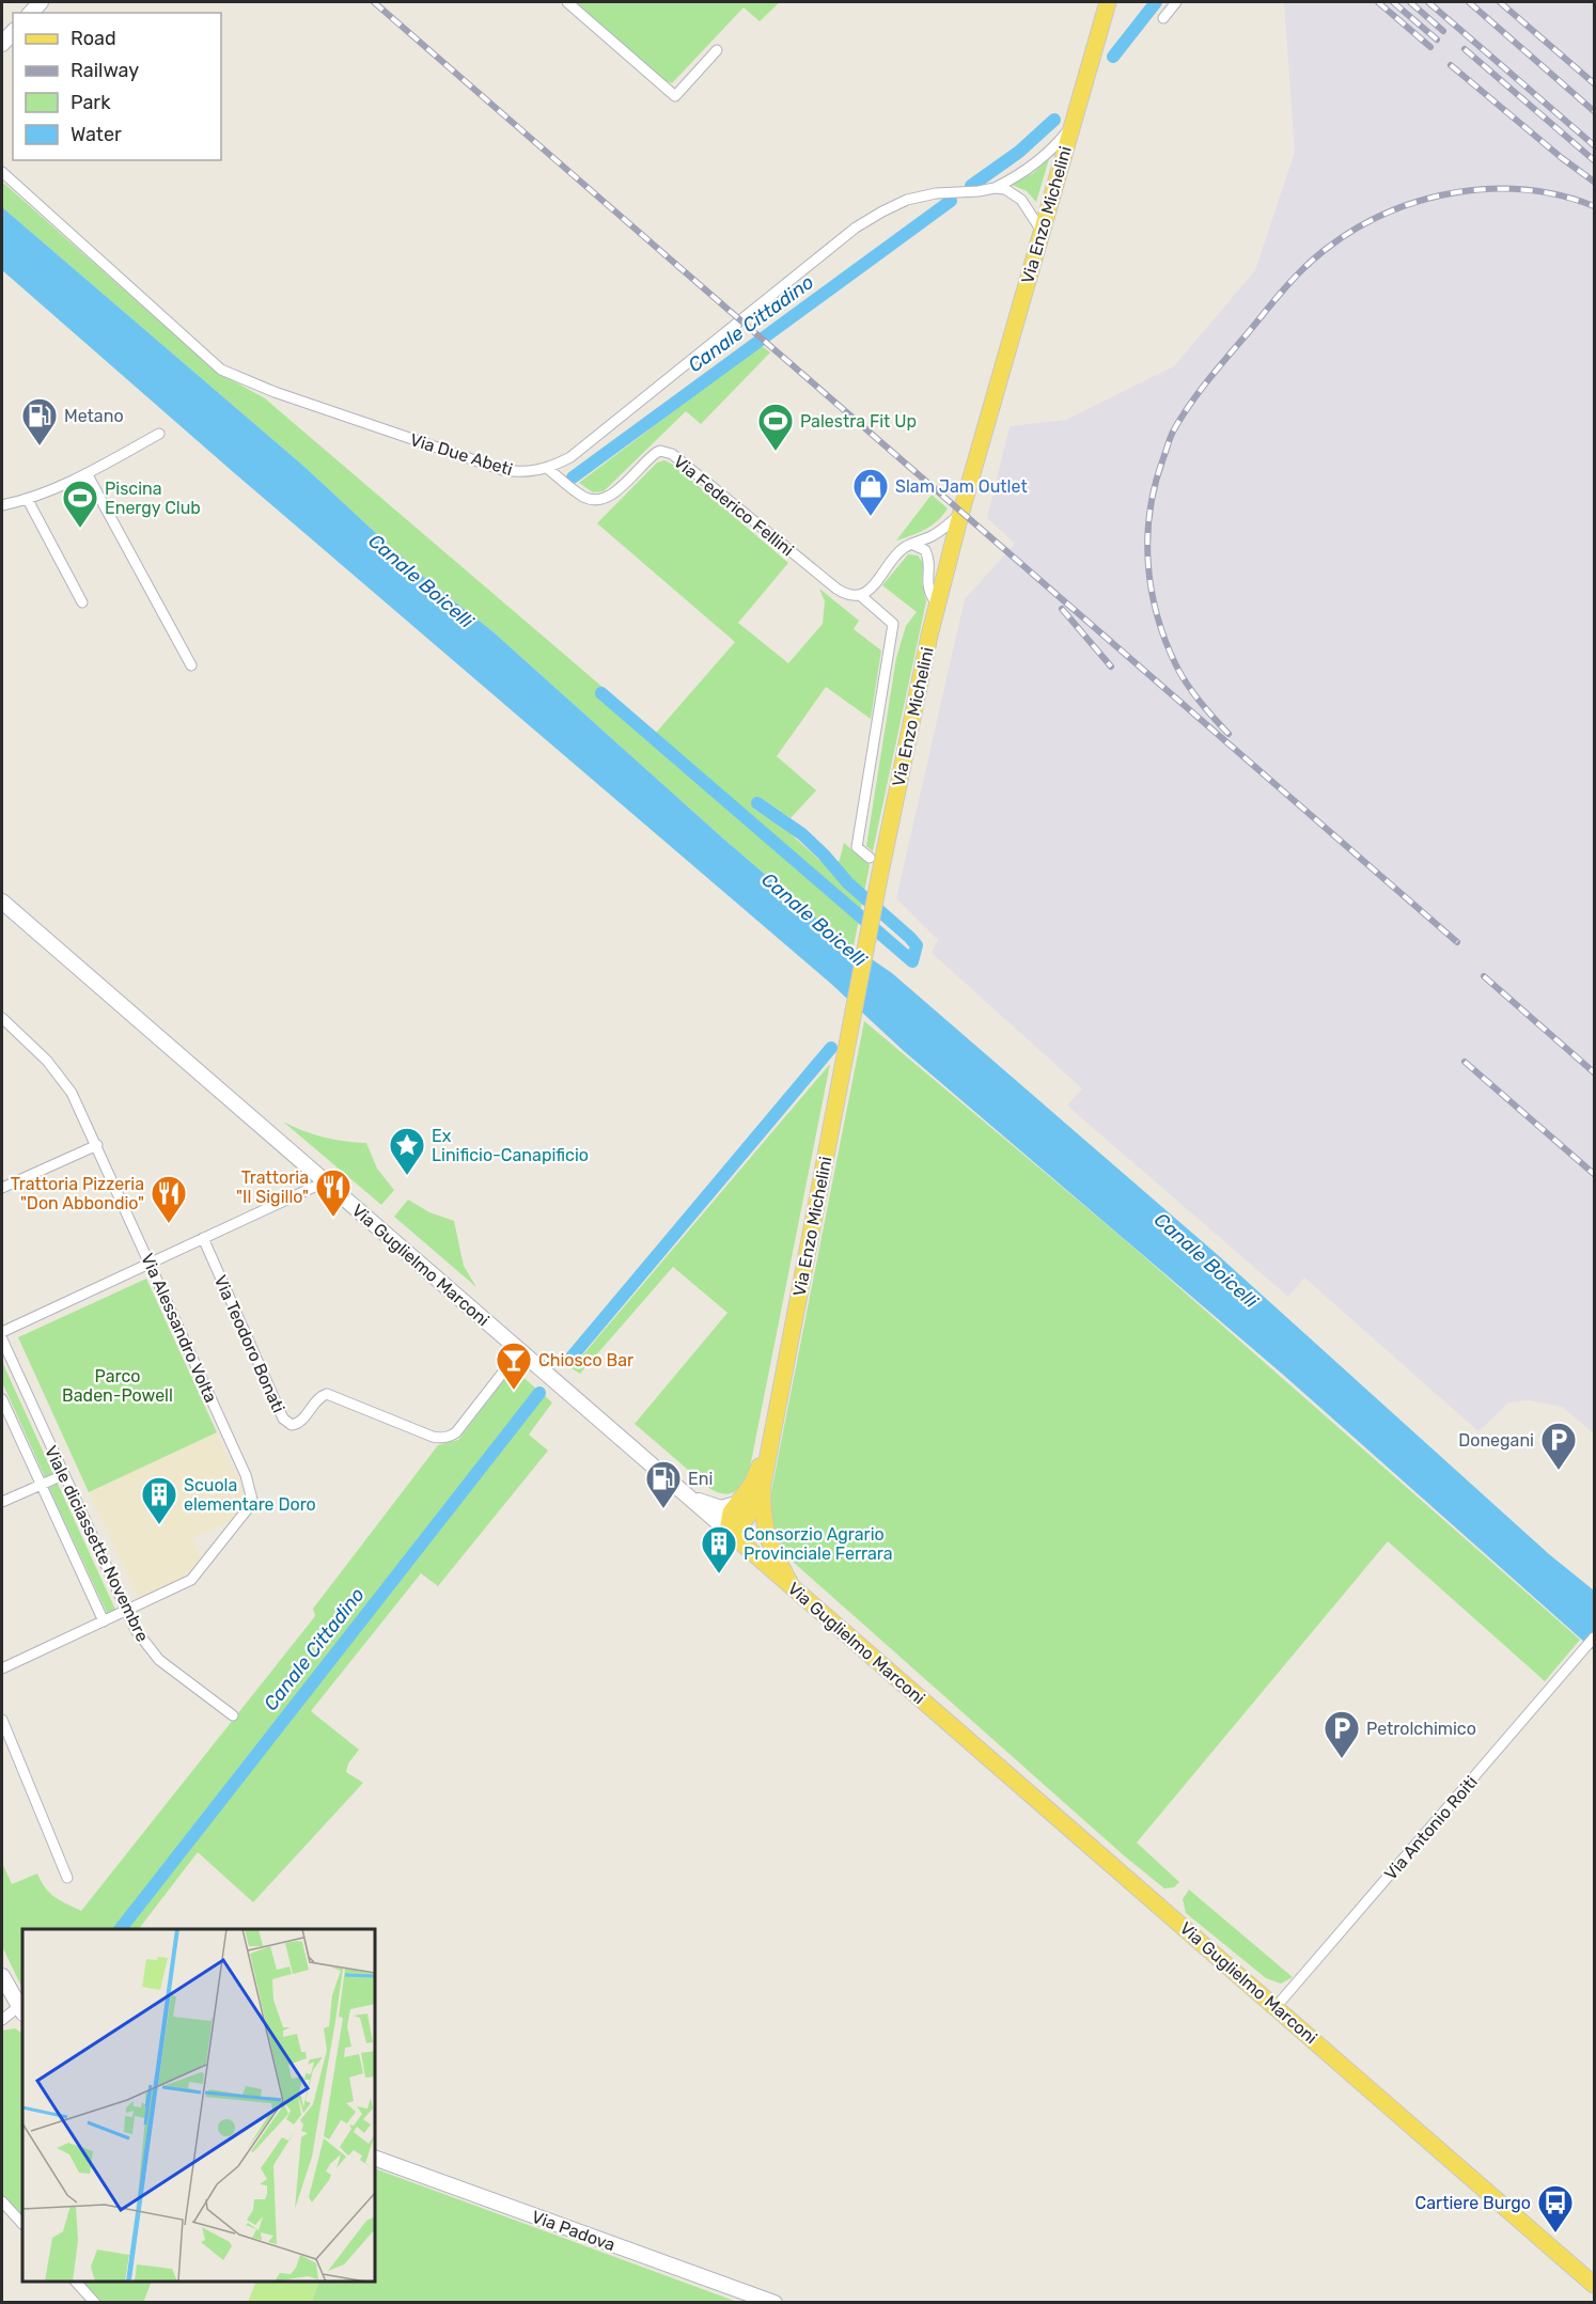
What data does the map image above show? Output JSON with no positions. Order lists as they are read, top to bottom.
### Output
{
  "streets": {
    "main road": ["Via Enzo Michelini", "Via Guglielmo Marconi", "Via Padova"],
    "street": [
      "Via Due Abeti",
      "Via Federico Fellini",
      "Via Alessandro Volta",
      "Via Teodoro Bonati",
      "Viale diciassette Novembre",
      "Via Antonio Roiti"
    ]
  },
  "crossings": [
    ["Via Enzo Michelini", "Via Due Abeti"],
    ["Via Enzo Michelini", "Via Guglielmo Marconi"],
    ["Via Due Abeti", "Via Federico Fellini"],
    ["Via Guglielmo Marconi", "Via Teodoro Bonati"],
    ["Via Guglielmo Marconi", "Via Antonio Roiti"],
    ["Via Alessandro Volta", "Viale diciassette Novembre"]
  ],
  "water": ["Canale Cittadino", "Canale Boicelli"],
  "parks": ["Parco Baden-Powell"],
  "places": {
    "fuel station": ["Metano", "Eni"],
    "sports": ["Palestra Fit Up", "Piscina Energy Club"],
    "shop": ["Slam Jam Outlet"],
    "place": ["Ex Linificio-Canapificio"],
    "restaurant": ["Trattoria \"Il Sigillo\"", "Trattoria Pizzeria \"Don Abbondio\""],
    "bar": ["Chiosco Bar"],
    "parking": ["Donegani", "Petrolchimico"],
    "building": ["Scuola elementare Doro", "Consorzio Agrario Provinciale Ferrara"],
    "bus stop": ["Cartiere Burgo"]
  },
  "legend": [
    "Road",
    "Railway",
    "Park",
    "Water"
  ]
}
